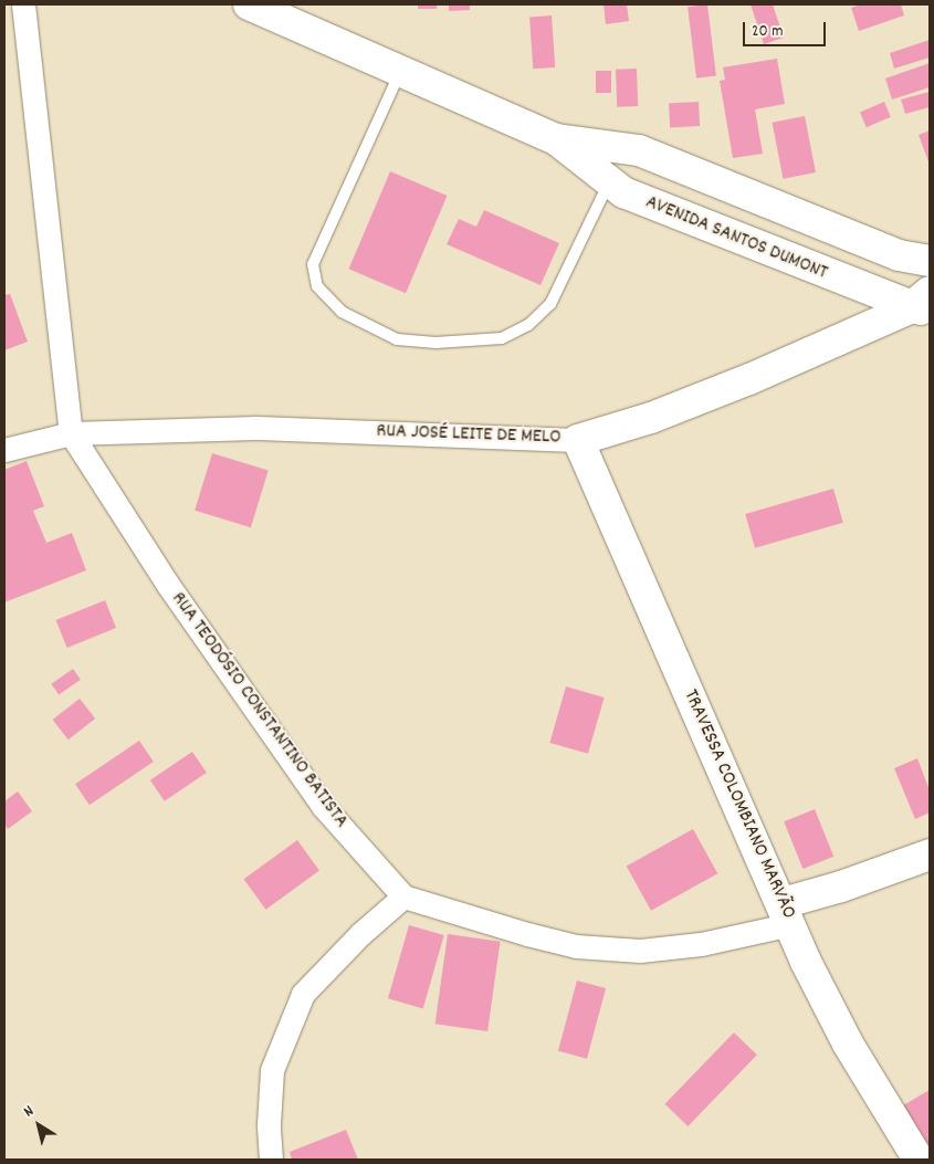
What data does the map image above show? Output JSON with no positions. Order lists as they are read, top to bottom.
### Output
{
  "streets": {
    "street": [
      "AVENIDA SANTOS DUMONT",
      "RUA JOSÉ LEITE DE MELO",
      "RUA TEODÓSIO CONSTANTINO BATISTA",
      "TRAVESSA COLOMBIANO MARVÃO"
    ]
  },
  "crossings": [
    ["AVENIDA SANTOS DUMONT", "RUA JOSÉ LEITE DE MELO"],
    ["RUA JOSÉ LEITE DE MELO", "RUA TEODÓSIO CONSTANTINO BATISTA"],
    ["RUA JOSÉ LEITE DE MELO", "TRAVESSA COLOMBIANO MARVÃO"]
  ],
  "scale_bar": "20 m",
  "north": "top left"
}
